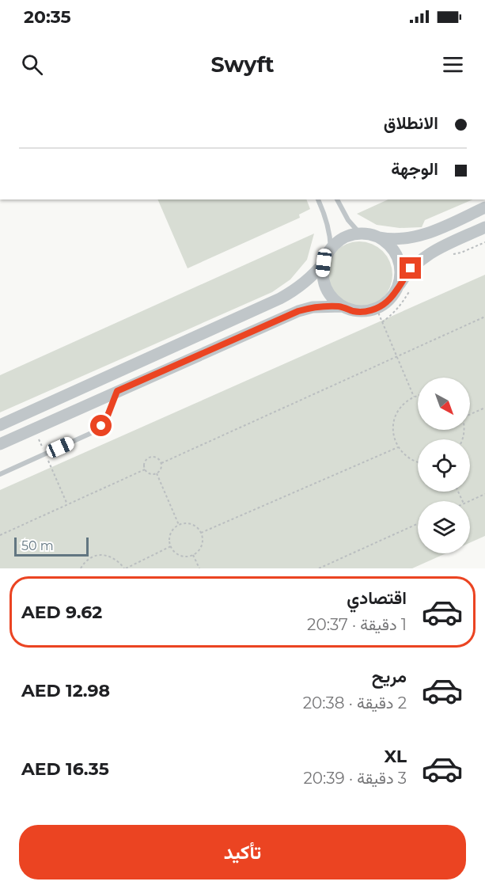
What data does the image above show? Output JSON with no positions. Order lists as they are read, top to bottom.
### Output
{
  "scale_bar": "50 m",
  "north": "bottom right",
  "page": {
    "status": "20:35",
    "header": "Swyft",
    "banner": ["الانطلاق", "الوجهة"],
    "scale": "50 m",
    "list": [
      {
        "name": "اقتصادي",
        "note": "1 دقيقة · 20:37",
        "value": "AED 9.62"
      },
      {
        "name": "مريح",
        "note": "2 دقيقة · 20:38",
        "value": "AED 12.98"
      },
      {
        "name": "XL",
        "note": "3 دقيقة · 20:39",
        "value": "AED 16.35"
      }
    ],
    "buttons": "تأكيد"
  }
}
